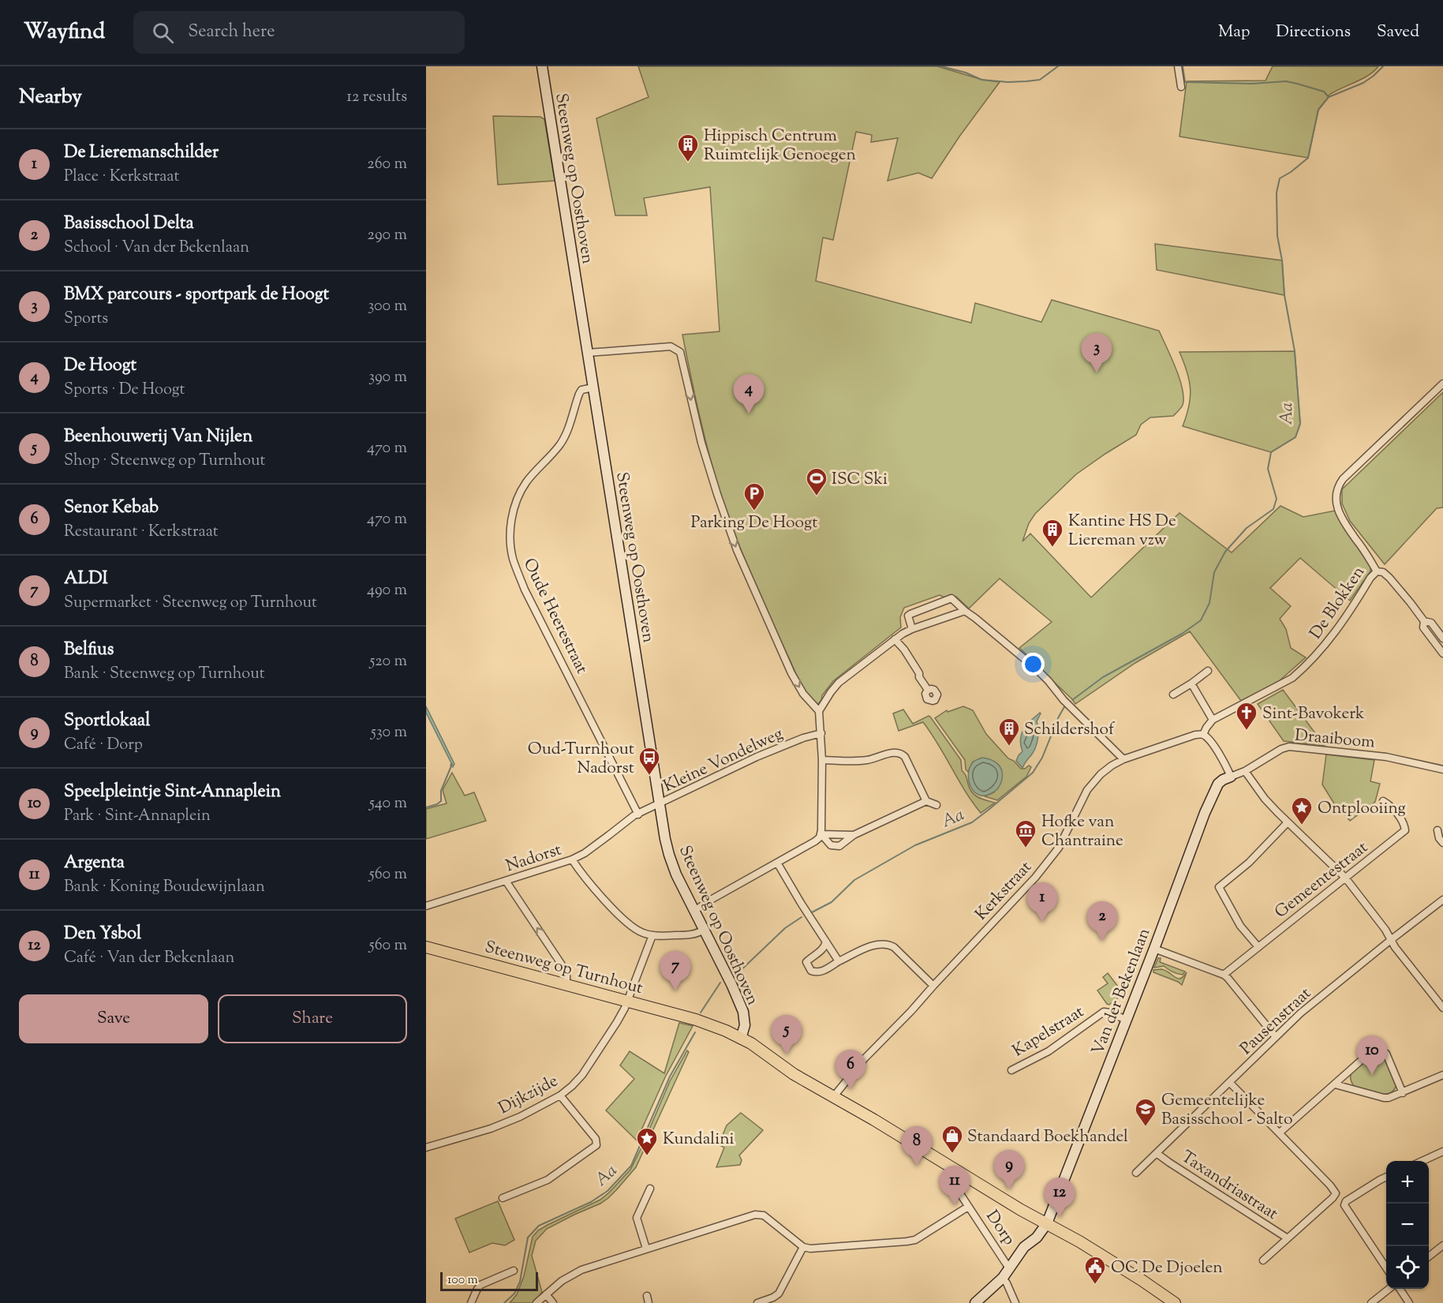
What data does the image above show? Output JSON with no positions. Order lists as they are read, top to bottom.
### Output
{
  "streets": {
    "main road": ["Steenweg op Turnhout", "Dorp"],
    "street": [
      "Steenweg op Oosthoven",
      "De Blokken",
      "Oude Heerestraat",
      "Draaiboom",
      "Kleine Vondelweg",
      "Nadorst",
      "Gemeentestraat",
      "Kerkstraat",
      "Van der Bekenlaan",
      "Pausenstraat",
      "Kapelstraat",
      "Dijkzijde",
      "Taxandriastraat"
    ]
  },
  "crossings": [
    ["Steenweg op Oosthoven", "Oude Heerestraat"],
    ["Steenweg op Oosthoven", "Kleine Vondelweg"],
    ["Steenweg op Oosthoven", "Steenweg op Turnhout"],
    ["Oude Heerestraat", "Kleine Vondelweg"],
    ["Oude Heerestraat", "Nadorst"],
    ["Draaiboom", "Van der Bekenlaan"],
    ["Kleine Vondelweg", "Nadorst"],
    ["Kerkstraat", "Steenweg op Turnhout"],
    ["Steenweg op Turnhout", "Dijkzijde"],
    ["Steenweg op Turnhout", "Dorp"],
    ["Van der Bekenlaan", "Kapelstraat"],
    ["Van der Bekenlaan", "Dorp"],
    ["Pausenstraat", "Taxandriastraat"]
  ],
  "water": ["Aa"],
  "places": {
    "building": ["Hippisch Centrum Ruimtelijk Genoegen", "Kantine HS De Liereman vzw", "Schildershof"],
    "sports": ["ISC Ski"],
    "parking": ["Parking De Hoogt"],
    "church": ["Sint-Bavokerk"],
    "bus stop": ["Oud-Turnhout Nadorst"],
    "place": ["Ontplooiing", "Kundalini"],
    "museum": ["Hofke van Chantraine"],
    "school or university": ["Gemeentelijke Basisschool - Salto"],
    "shop": ["Standaard Boekhandel"],
    "public building": ["OC De Djoelen"]
  },
  "scale_bar": "100 m",
  "page": {
    "header": "Wayfind",
    "search": "Search here",
    "nav": ["Map", "Directions", "Saved"],
    "heading": ["Nearby", "12 results"],
    "list": [
      {
        "mark": "1",
        "name": "De Lieremanschilder",
        "note": "Place · Kerkstraat",
        "value": "260 m"
      },
      {
        "mark": "2",
        "name": "Basisschool Delta",
        "note": "School · Van der Bekenlaan",
        "value": "290 m"
      },
      {
        "mark": "3",
        "name": "BMX parcours - sportpark de Hoogt",
        "note": "Sports",
        "value": "300 m"
      },
      {
        "mark": "4",
        "name": "De Hoogt",
        "note": "Sports · De Hoogt",
        "value": "390 m"
      },
      {
        "mark": "5",
        "name": "Beenhouwerij Van Nijlen",
        "note": "Shop · Steenweg op Turnhout",
        "value": "470 m"
      },
      {
        "mark": "6",
        "name": "Senor Kebab",
        "note": "Restaurant · Kerkstraat",
        "value": "470 m"
      },
      {
        "mark": "7",
        "name": "ALDI",
        "note": "Supermarket · Steenweg op Turnhout",
        "value": "490 m"
      },
      {
        "mark": "8",
        "name": "Belfius",
        "note": "Bank · Steenweg op Turnhout",
        "value": "520 m"
      },
      {
        "mark": "9",
        "name": "Sportlokaal",
        "note": "Café · Dorp",
        "value": "530 m"
      },
      {
        "mark": "10",
        "name": "Speelpleintje Sint-Annaplein",
        "note": "Park · Sint-Annaplein",
        "value": "540 m"
      },
      {
        "mark": "11",
        "name": "Argenta",
        "note": "Bank · Koning Boudewijnlaan",
        "value": "560 m"
      },
      {
        "mark": "12",
        "name": "Den Ysbol",
        "note": "Café · Van der Bekenlaan",
        "value": "560 m"
      }
    ],
    "pins": [
      "3",
      "4",
      "1",
      "2",
      "7",
      "5",
      "10",
      "6",
      "8",
      "9",
      "11",
      "12"
    ],
    "buttons": ["Save", "Share"],
    "map_buttons": ["+", "−"],
    "scale": "100 m"
  }
}
